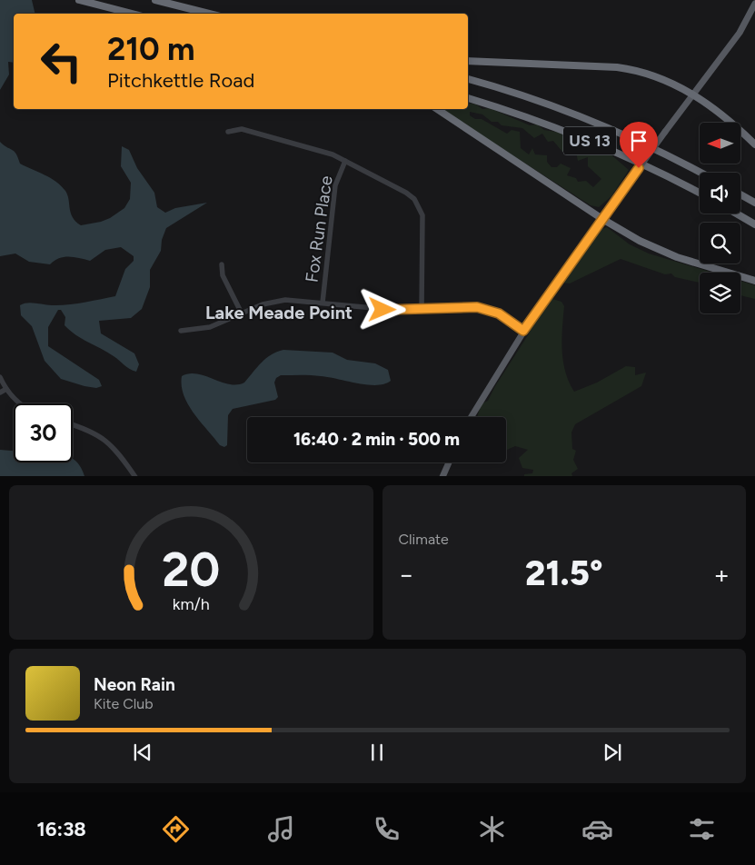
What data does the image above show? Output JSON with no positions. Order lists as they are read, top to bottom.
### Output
{
  "streets": {
    "highway": ["US 13"],
    "street": ["Fox Run Place"]
  },
  "districts": ["Lake Meade Point"],
  "north": "left",
  "page": {
    "turn": ["210 m", "Pitchkettle Road"],
    "limit": "30",
    "trip": "16:40 · 2 min · 500 m",
    "tile": "Climate",
    "heat": ["−", "21.5°", "+"],
    "song": ["Neon Rain", "Kite Club"],
    "tabs": "16:38",
    "gauge": ["20", "km/h"]
  }
}
